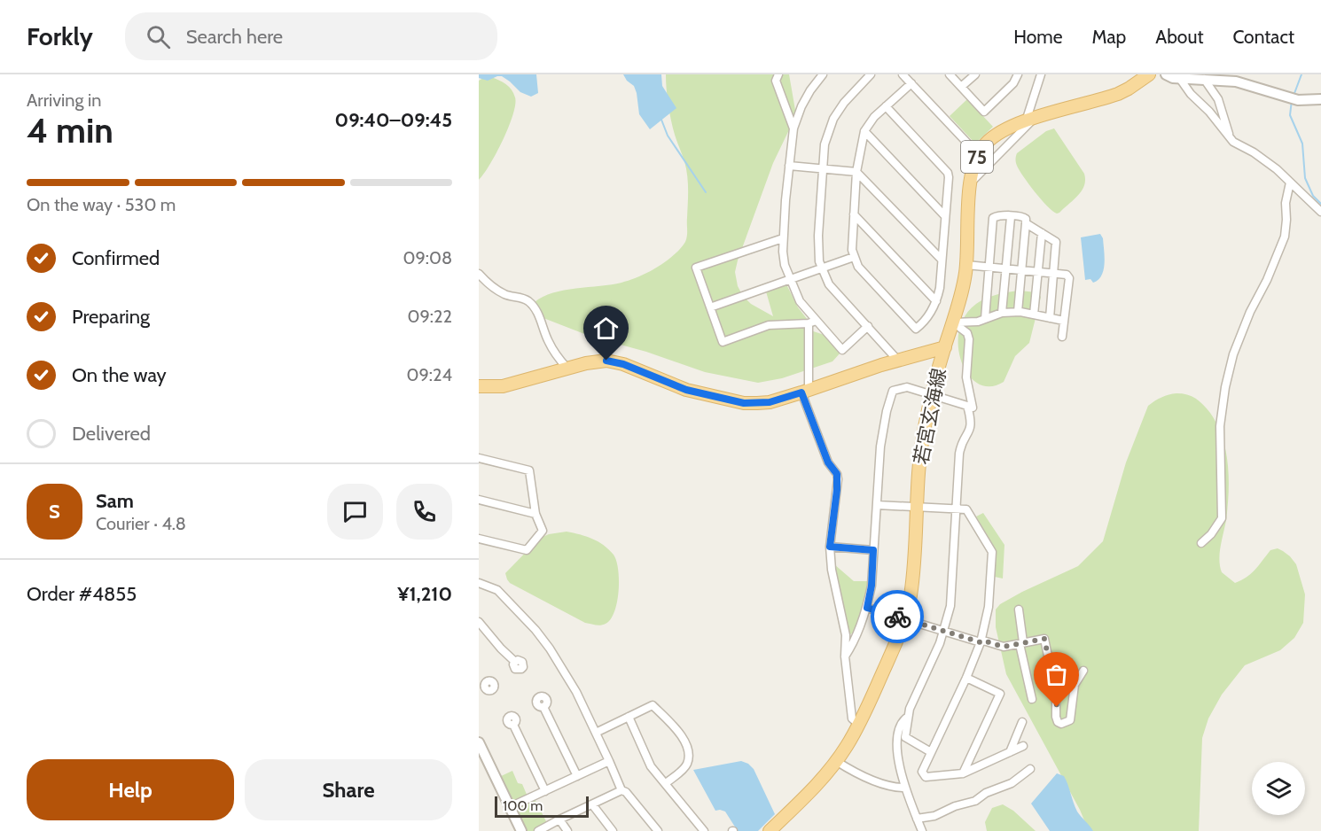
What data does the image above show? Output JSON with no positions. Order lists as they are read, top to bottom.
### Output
{
  "streets": {
    "main road": ["75", "若宮玄海線"]
  },
  "scale_bar": "100 m",
  "page": {
    "header": "Forkly",
    "search": "Search here",
    "nav": [
      "Home",
      "Map",
      "About",
      "Contact"
    ],
    "heading": ["4 min", "Arriving in", "09:40–09:45"],
    "panel": [
      "Sam",
      "Courier · 4.8",
      "Order #4855",
      "¥1,210"
    ],
    "bar": "On the way · 530 m",
    "list": [
      ["Confirmed", "09:08"],
      ["Preparing", "09:22"],
      ["On the way", "09:24"],
      "Delivered"
    ],
    "round": "S",
    "buttons": ["Help", "Share"],
    "scale": "100 m"
  }
}
